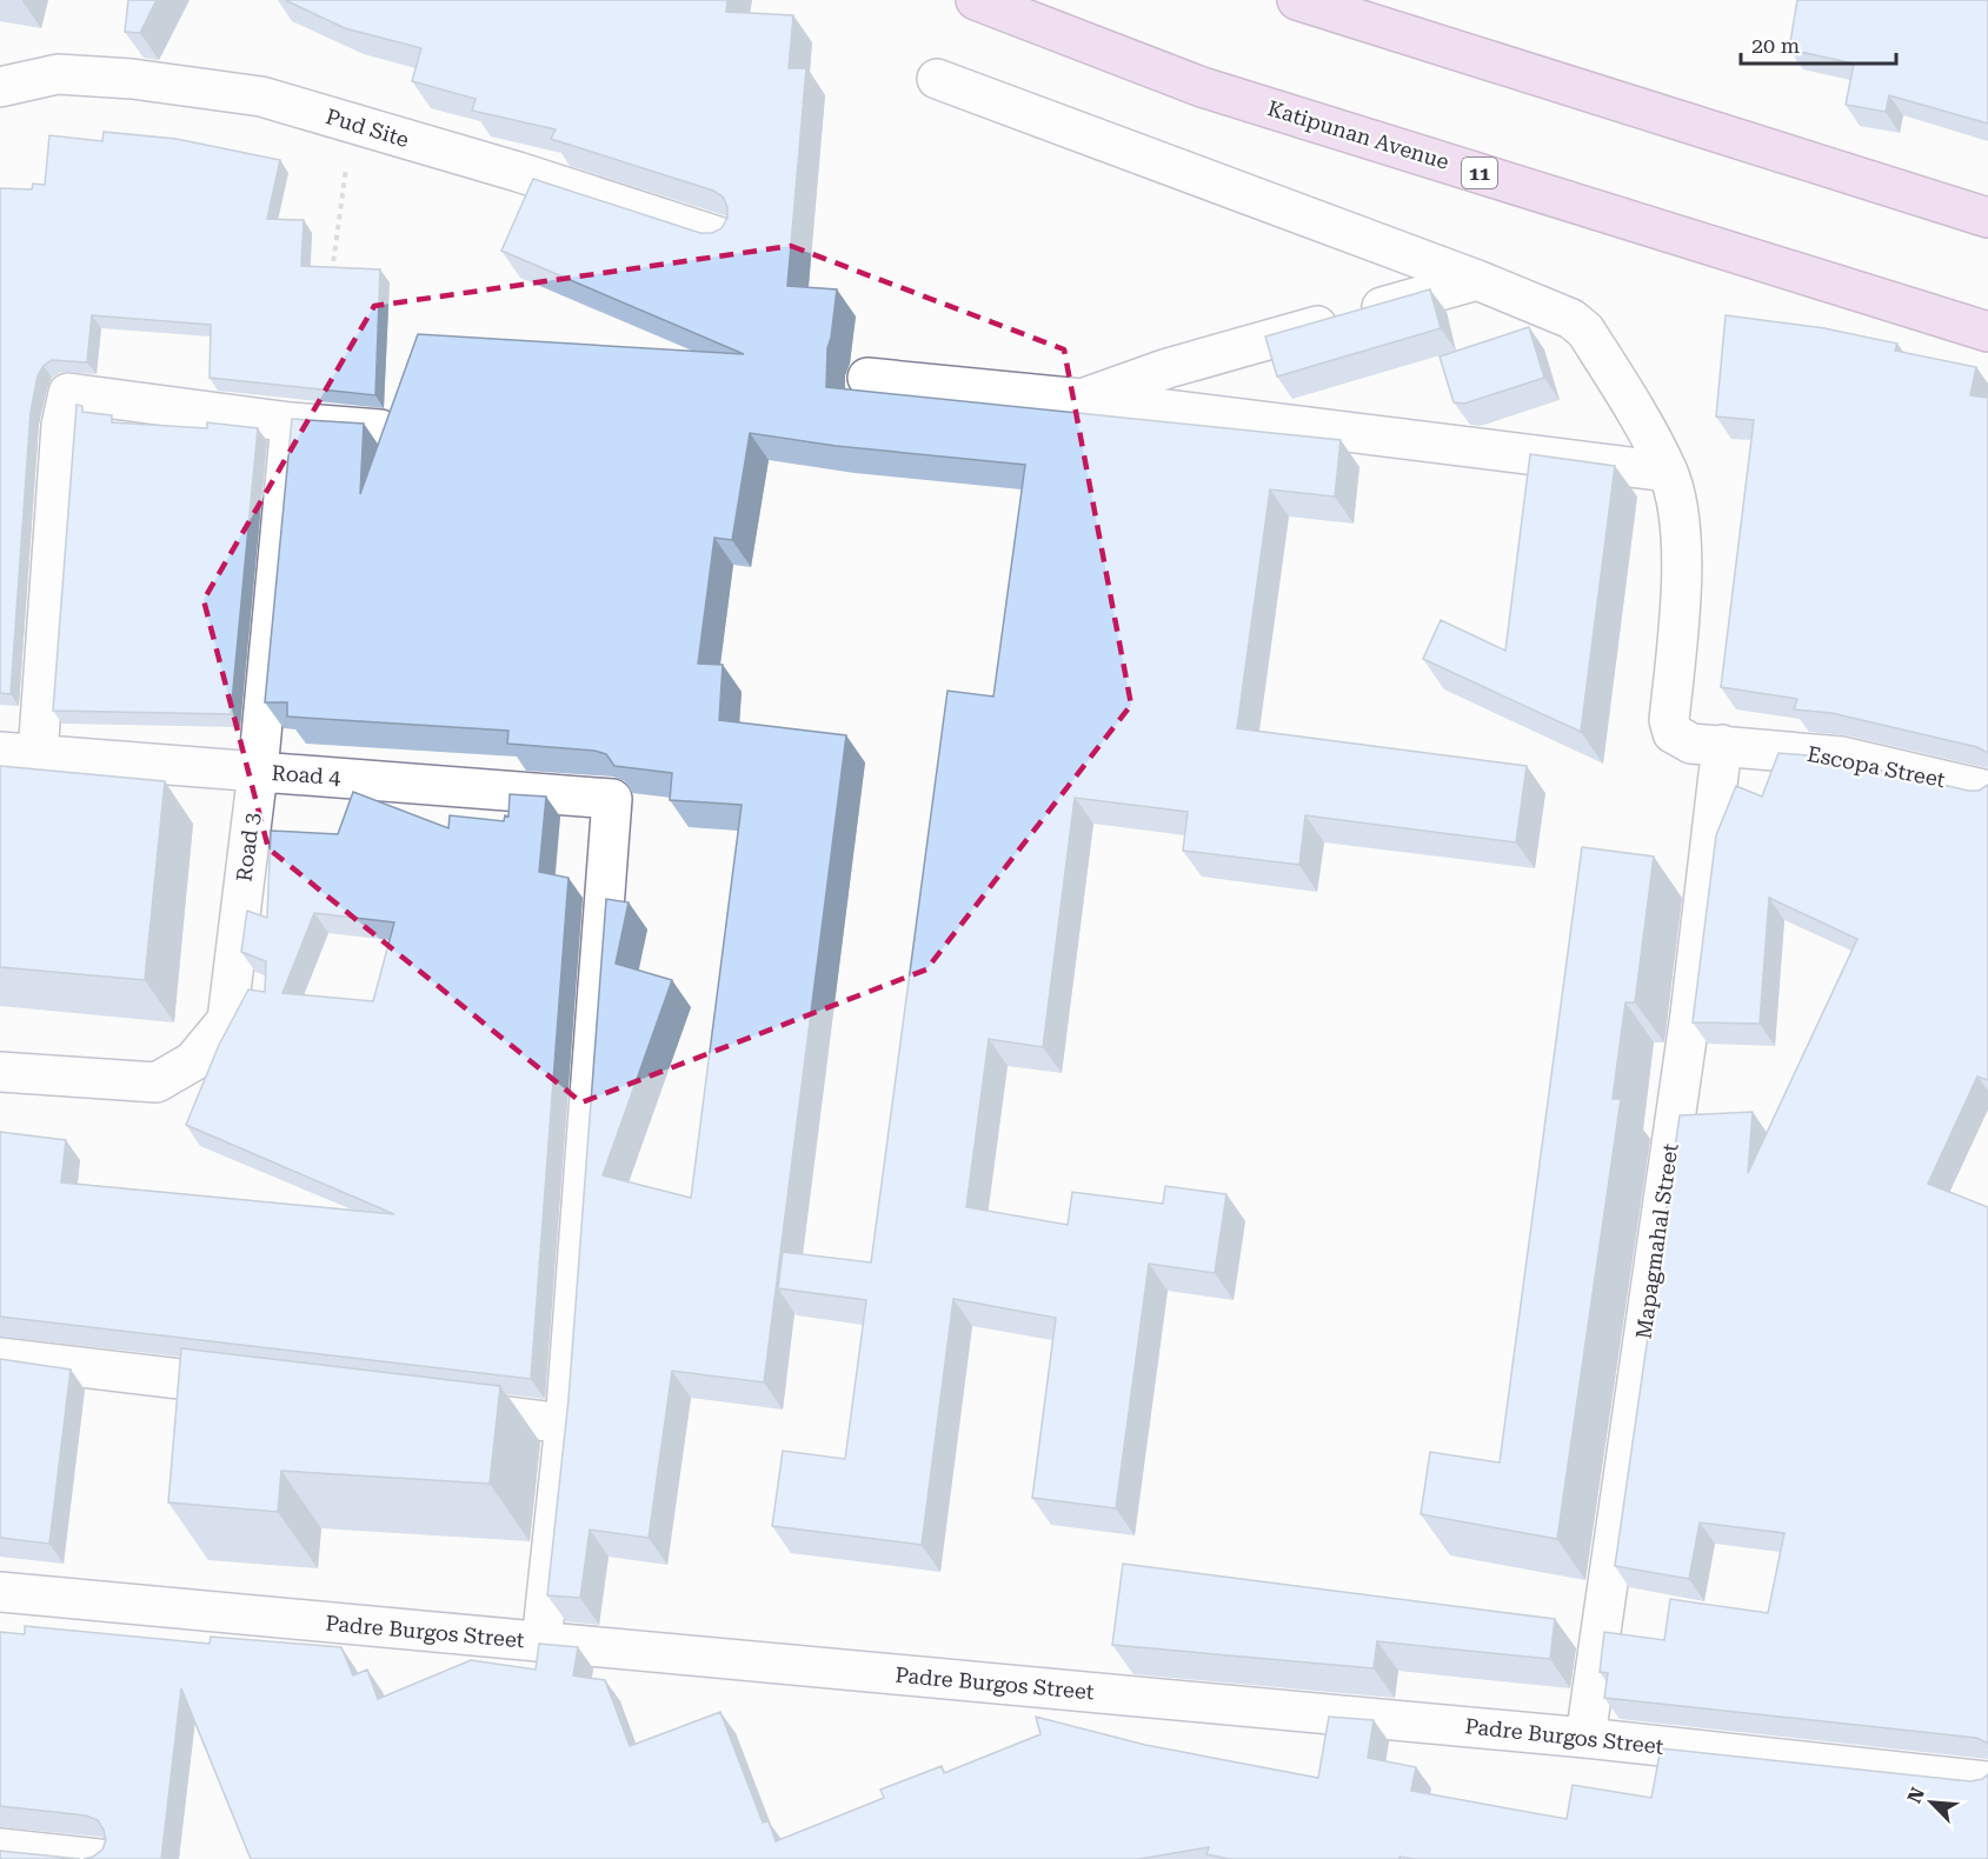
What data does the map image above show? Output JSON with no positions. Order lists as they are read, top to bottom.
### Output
{
  "streets": {
    "main road": ["Katipunan Avenue", "11"],
    "street": [
      "Pud Site",
      "Escopa Street",
      "Road 4",
      "Road 3",
      "Mapagmahal Street",
      "Padre Burgos Street"
    ]
  },
  "crossings": [
    ["Escopa Street", "Mapagmahal Street"],
    ["Road 4", "Road 3"],
    ["Mapagmahal Street", "Padre Burgos Street"]
  ],
  "scale_bar": "20 m",
  "north": "top left"
}
